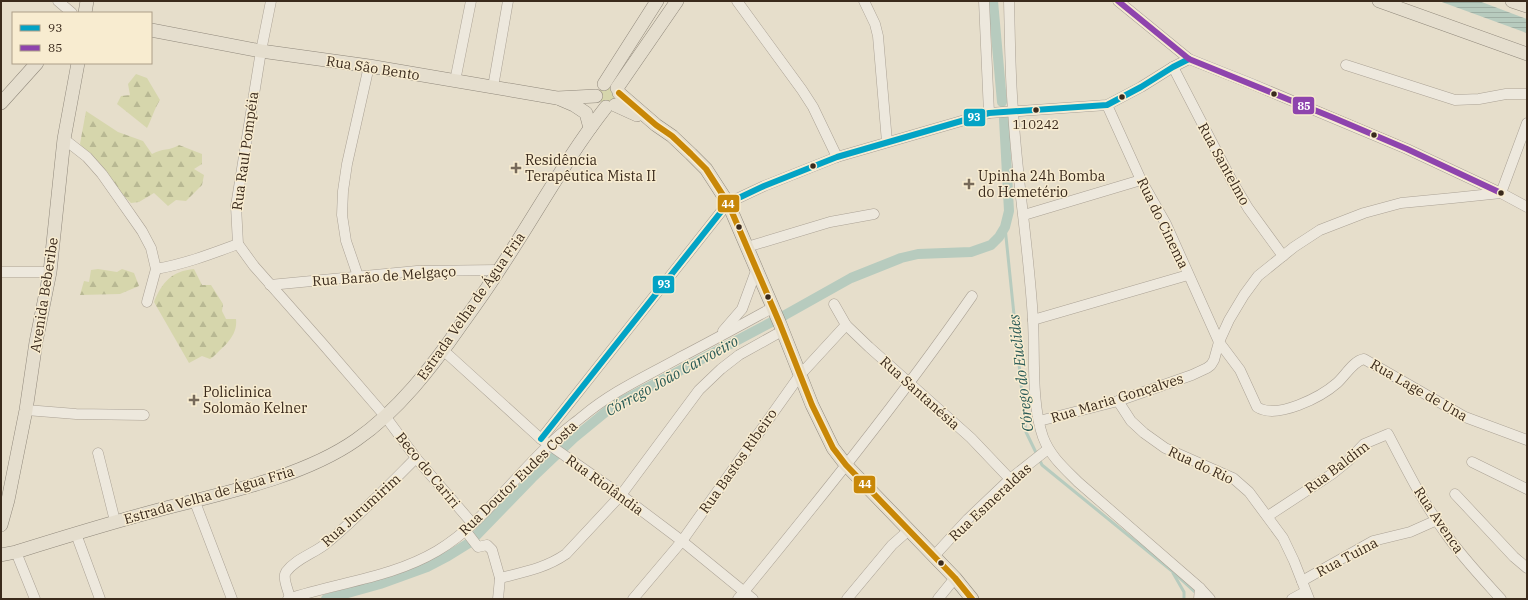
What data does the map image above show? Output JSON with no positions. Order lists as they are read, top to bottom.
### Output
{
  "streets": {
    "main road": ["Rua São Bento", "Avenida Beberibe", "Estrada Velha de Água Fria"],
    "street": [
      "Rua Raul Pompéia",
      "Rua Santelmo",
      "Rua do Cinema",
      "Rua Barão de Melgaço",
      "Rua Lage de Una",
      "Rua Santanésia",
      "Rua Maria Gonçalves",
      "Rua Bastos Ribeiro",
      "Rua do Rio",
      "Rua Baldim",
      "Beco do Cariri",
      "Rua Doutor Eudes Costa",
      "Rua Riolândia",
      "Rua Esmeraldas",
      "Rua Jurumirim",
      "Rua Avenca",
      "Rua Tuina"
    ]
  },
  "crossings": [
    ["Rua São Bento", "Rua Raul Pompéia"],
    ["Rua São Bento", "Estrada Velha de Água Fria"],
    ["Rua Santelmo", "Rua Maria Gonçalves"],
    ["Rua do Cinema", "Rua Lage de Una"],
    ["Rua do Cinema", "Rua Maria Gonçalves"],
    ["Rua Barão de Melgaço", "Estrada Velha de Água Fria"],
    ["Estrada Velha de Água Fria", "Beco do Cariri"],
    ["Estrada Velha de Água Fria", "Rua Riolândia"],
    ["Rua Lage de Una", "Rua Maria Gonçalves"],
    ["Rua Santanésia", "Rua Bastos Ribeiro"],
    ["Rua Santanésia", "Rua Esmeraldas"],
    ["Rua Maria Gonçalves", "Rua do Rio"],
    ["Rua Bastos Ribeiro", "Rua Riolândia"],
    ["Rua do Rio", "Rua Baldim"],
    ["Rua do Rio", "Rua Tuina"],
    ["Rua Baldim", "Rua Avenca"],
    ["Beco do Cariri", "Rua Doutor Eudes Costa"],
    ["Beco do Cariri", "Rua Jurumirim"],
    ["Rua Doutor Eudes Costa", "Rua Riolândia"],
    ["Rua Doutor Eudes Costa", "Rua Jurumirim"],
    ["Rua Avenca", "Rua Tuina"]
  ],
  "water": ["Córego do Euclides", "Córrego João Carvoeiro"],
  "places": {
    "other": ["110242"],
    "health": ["Residência Terapêutica Mista II", "Upinha 24h Bomba do Hemetério", "Policlinica Solomão Kelner"]
  },
  "lines": ["transit line 85", "transit line 93", "transit line 44"],
  "legend": ["93", "85"]
}
